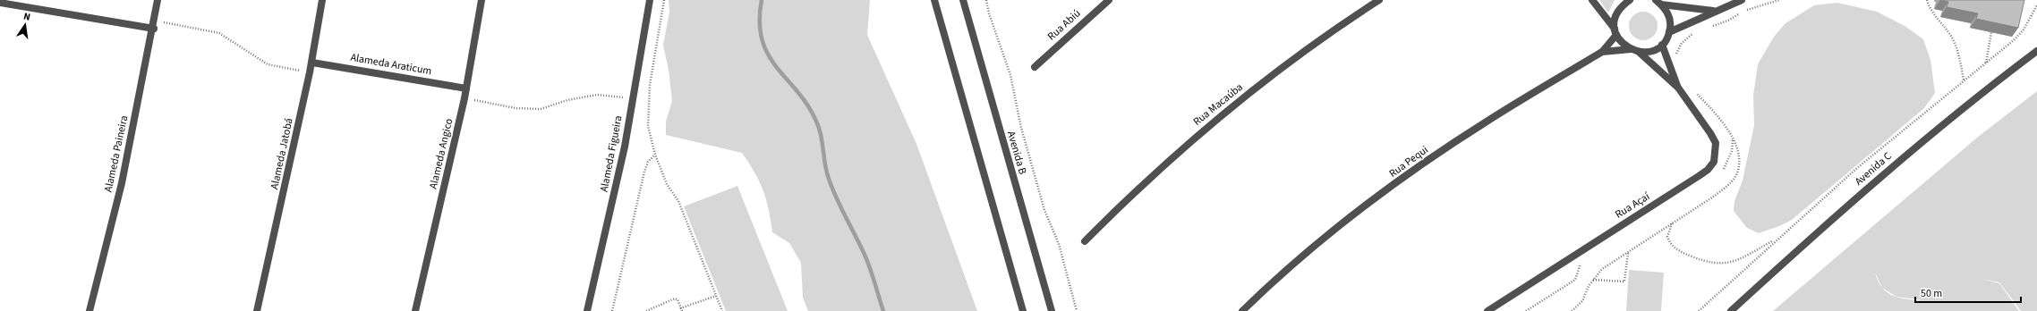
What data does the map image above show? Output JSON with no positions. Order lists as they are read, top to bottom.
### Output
{
  "streets": {
    "street": [
      "Rua Abiú",
      "Alameda Araticum",
      "Rua Macaúba",
      "Avenida B",
      "Alameda Paineira",
      "Alameda Jatobá",
      "Alameda Angico",
      "Alameda Figueira",
      "Rua Pequi",
      "Avenida C",
      "Rua Açaí"
    ]
  },
  "crossings": [
    ["Alameda Araticum", "Alameda Jatobá"],
    ["Alameda Araticum", "Alameda Angico"]
  ],
  "scale_bar": "50 m",
  "north": "top"
}
